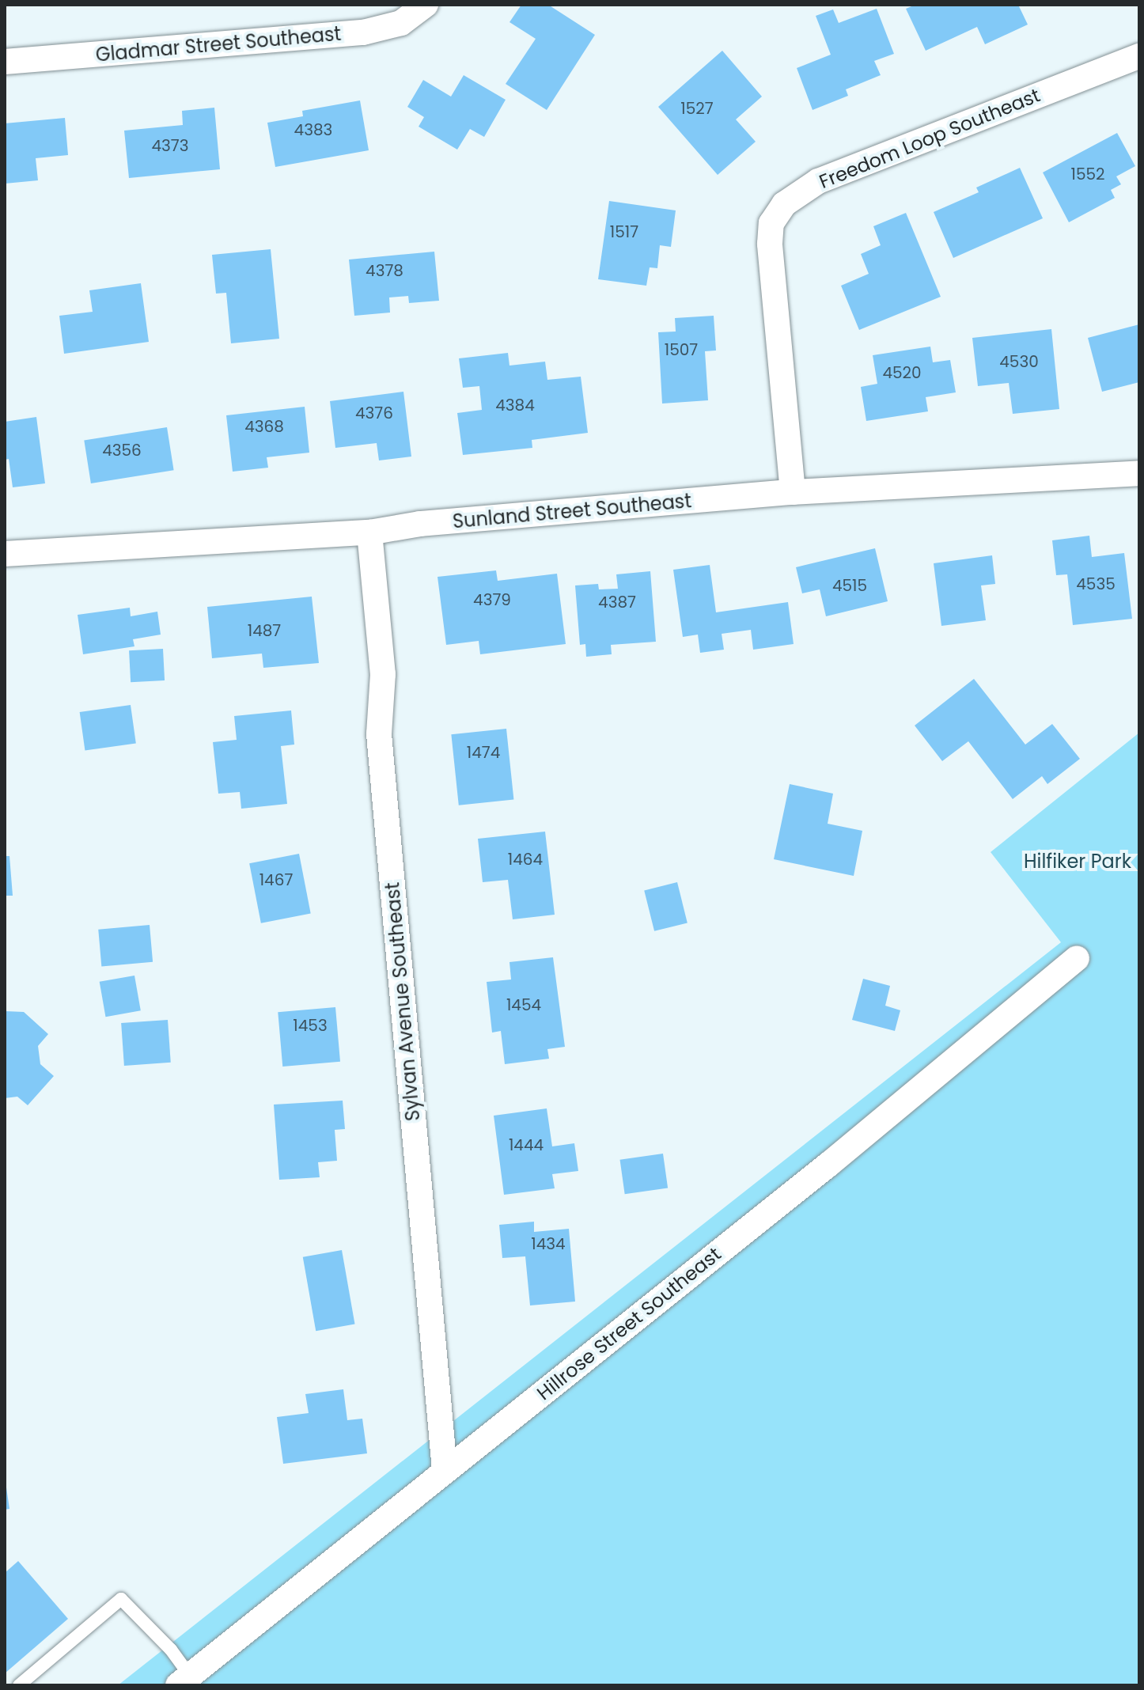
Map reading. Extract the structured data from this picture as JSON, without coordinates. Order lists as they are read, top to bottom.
{
  "streets": {
    "street": [
      "Gladmar Street Southeast",
      "Freedom Loop Southeast",
      "Sunland Street Southeast",
      "Sylvan Avenue Southeast",
      "Hillrose Street Southeast"
    ]
  },
  "crossings": [
    ["Freedom Loop Southeast", "Sunland Street Southeast"],
    ["Sunland Street Southeast", "Sylvan Avenue Southeast"],
    ["Sylvan Avenue Southeast", "Hillrose Street Southeast"]
  ],
  "parks": ["Hilfiker Park"],
  "house_numbers": [
    "1527",
    "4383",
    "4373",
    "1552",
    "1517",
    "4378",
    "1507",
    "4530",
    "4520",
    "4384",
    "4376",
    "4368",
    "4356",
    "4535",
    "4515",
    "4379",
    "4387",
    "1487",
    "1474",
    "1464",
    "1467",
    "1454",
    "1453",
    "1444",
    "1434"
  ]
}
